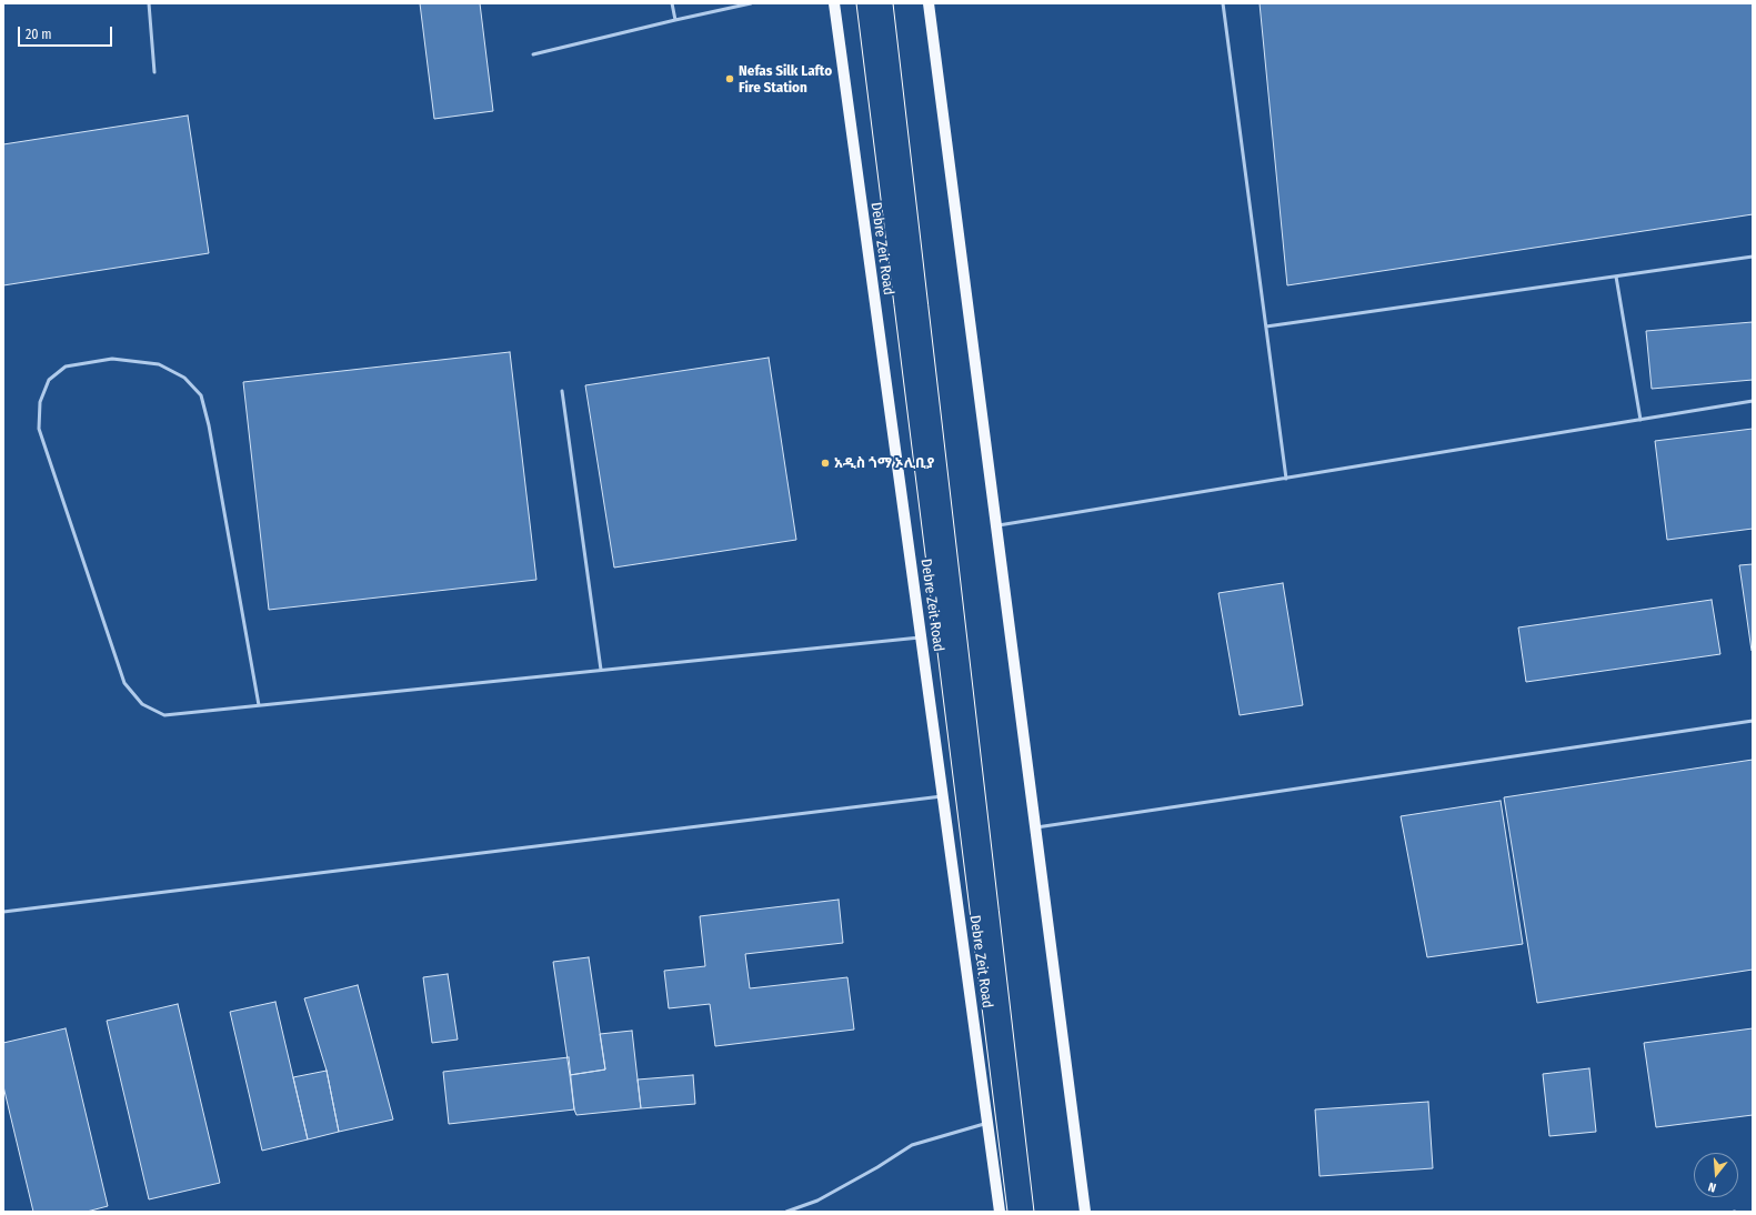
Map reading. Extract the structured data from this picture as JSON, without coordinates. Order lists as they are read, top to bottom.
{
  "streets": {
    "main road": ["Debre Zeit Road"]
  },
  "places": ["Nefas Silk Lafto Fire Station", "አዲስ ጎማ ኦሊቢያ"],
  "scale_bar": "20 m",
  "north": "bottom"
}
